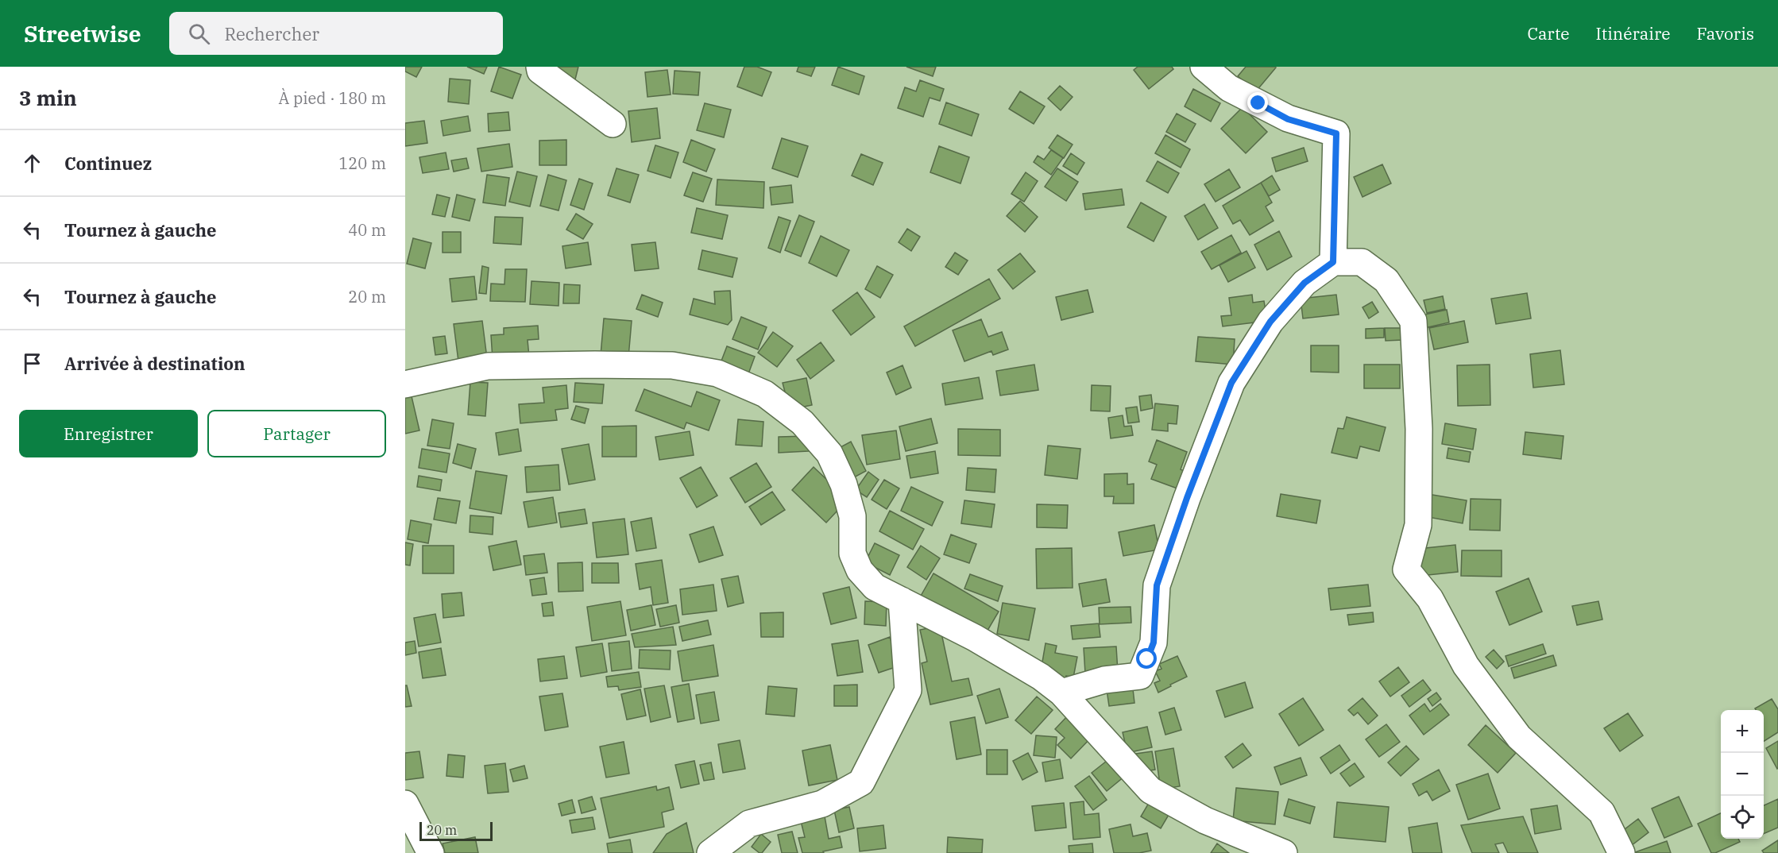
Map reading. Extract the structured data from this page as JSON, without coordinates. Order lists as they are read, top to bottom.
{
  "scale_bar": "20 m",
  "page": {
    "header": "Streetwise",
    "search": "Rechercher",
    "nav": ["Carte", "Itinéraire", "Favoris"],
    "heading": ["3 min", "À pied · 180 m"],
    "list": [
      ["Continuez", "120 m"],
      ["Tournez à gauche", "40 m"],
      ["Tournez à gauche", "20 m"],
      "Arrivée à destination"
    ],
    "buttons": ["Enregistrer", "Partager"],
    "map_buttons": ["+", "−"],
    "scale": "20 m"
  }
}
